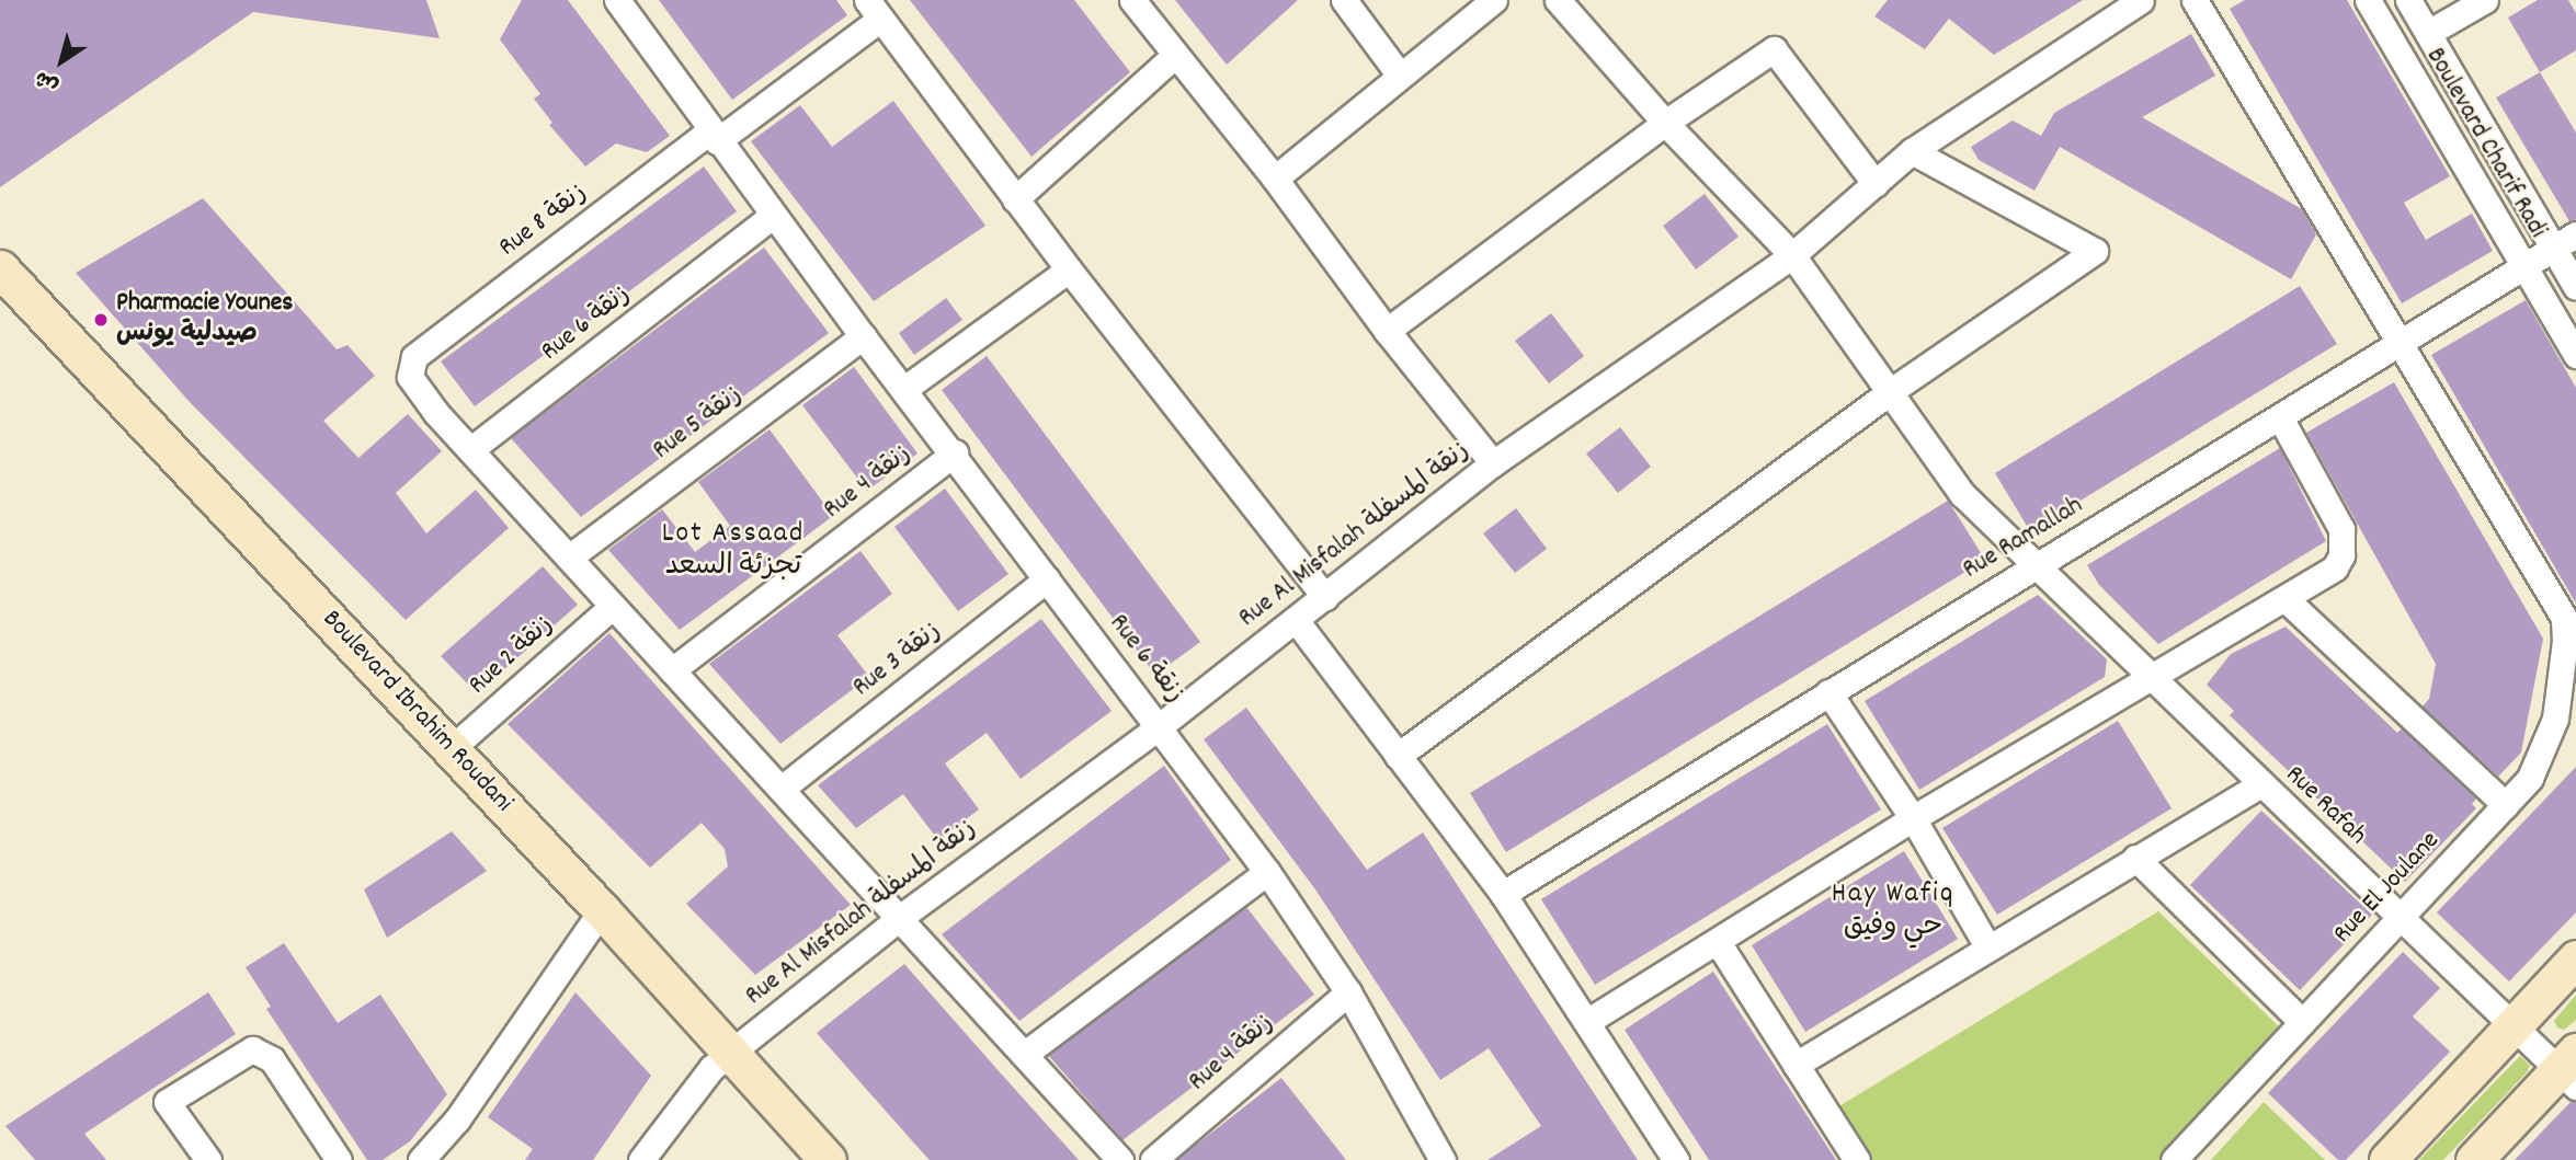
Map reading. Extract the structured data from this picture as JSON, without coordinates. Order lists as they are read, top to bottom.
{
  "streets": {
    "street": [
      "Boulevard Charif Radi",
      "Rue 8 زنقة",
      "Rue 6 زنقة",
      "Rue 5 زنقة",
      "Rue 4 زنقة",
      "Rue Al Misfalah زنقة المسفلة",
      "Rue Ramallah",
      "Rue 2 زنقة",
      "Rue 3 زنقة",
      "Boulevard Ibrahim Roudani",
      "Rue Rafah",
      "Rue El Joulane"
    ]
  },
  "crossings": [
    ["Boulevard Charif Radi", "Rue Ramallah"],
    ["Rue 8 زنقة", "Rue 6 زنقة"],
    ["Rue 6 زنقة", "Rue 5 زنقة"],
    ["Rue 6 زنقة", "Rue 4 زنقة"],
    ["Rue 6 زنقة", "Rue Al Misfalah زنقة المسفلة"],
    ["Rue 6 زنقة", "Rue 3 زنقة"],
    ["Rue Al Misfalah زنقة المسفلة", "Boulevard Ibrahim Roudani"],
    ["Rue Al Misfalah زنقة المسفلة", "Rue Rafah"],
    ["Rue Ramallah", "Rue Rafah"],
    ["Rue Ramallah", "Rue El Joulane"],
    ["Rue 2 زنقة", "Boulevard Ibrahim Roudani"],
    ["Rue Rafah", "Rue El Joulane"]
  ],
  "districts": ["Lot Assaad تجزئة السعد", "Hay Wafiq حي وفيق"],
  "places": ["Pharmacie Younes صيدلية يونس"],
  "north": "bottom left"
}
